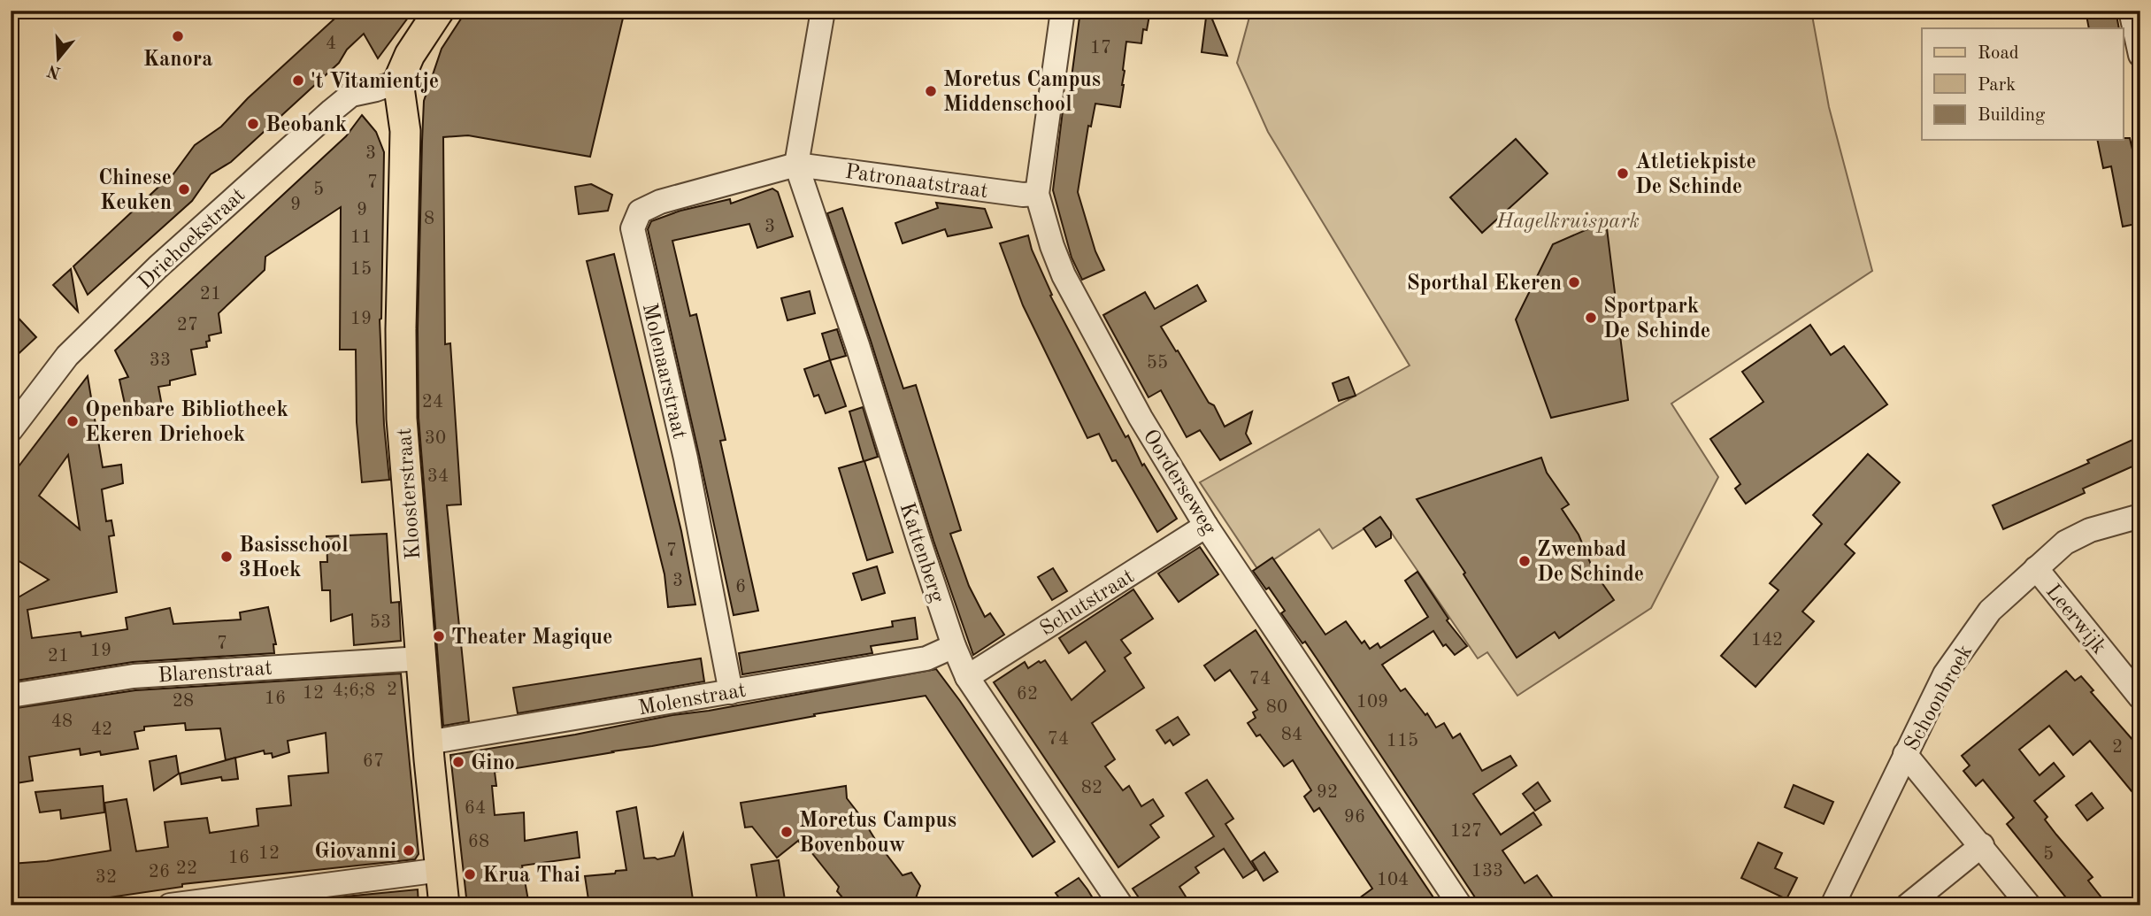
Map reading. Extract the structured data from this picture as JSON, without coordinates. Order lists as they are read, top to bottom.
{
  "streets": {
    "main road": ["Kloosterstraat"],
    "street": [
      "Patronaatstraat",
      "Driehoekstraat",
      "Molenaarstraat",
      "Oorderseweg",
      "Kattenberg",
      "Schutstraat",
      "Leerwijk",
      "Blarenstraat",
      "Schoonbroek",
      "Molenstraat"
    ]
  },
  "crossings": [
    ["Patronaatstraat", "Molenaarstraat"],
    ["Patronaatstraat", "Oorderseweg"],
    ["Patronaatstraat", "Kattenberg"],
    ["Driehoekstraat", "Kloosterstraat"],
    ["Molenaarstraat", "Kattenberg"],
    ["Molenaarstraat", "Molenstraat"],
    ["Oorderseweg", "Schutstraat"],
    ["Kloosterstraat", "Blarenstraat"],
    ["Kloosterstraat", "Molenstraat"],
    ["Kattenberg", "Schutstraat"],
    ["Kattenberg", "Molenstraat"],
    ["Leerwijk", "Schoonbroek"]
  ],
  "parks": ["Hagelkruispark"],
  "places": [
    "Kanora",
    "'t Vitamientje",
    "Moretus Campus Middenschool",
    "Beobank",
    "Atletiekpiste De Schinde",
    "Chinese Keuken",
    "Sporthal Ekeren",
    "Sportpark De Schinde",
    "Openbare Bibliotheek Ekeren Driehoek",
    "Basisschool 3Hoek",
    "Zwembad De Schinde",
    "Theater Magique",
    "Gino",
    "Moretus Campus Bovenbouw",
    "Giovanni",
    "Krua Thai"
  ],
  "house_numbers": [
    "4",
    "17",
    "3",
    "7",
    "5",
    "9",
    "9",
    "8",
    "3",
    "11",
    "15",
    "21",
    "19",
    "27",
    "33",
    "55",
    "24",
    "30",
    "34",
    "7",
    "3",
    "6",
    "53",
    "142",
    "7",
    "19",
    "21",
    "74",
    "2",
    "4;6;8",
    "12",
    "62",
    "16",
    "28",
    "109",
    "80",
    "48",
    "42",
    "84",
    "74",
    "115",
    "2",
    "67",
    "82",
    "92",
    "64",
    "96",
    "127",
    "68",
    "12",
    "5",
    "16",
    "22",
    "133",
    "26",
    "32",
    "104"
  ],
  "legend": ["Road", "Park", "Building"],
  "north": "bottom"
}
